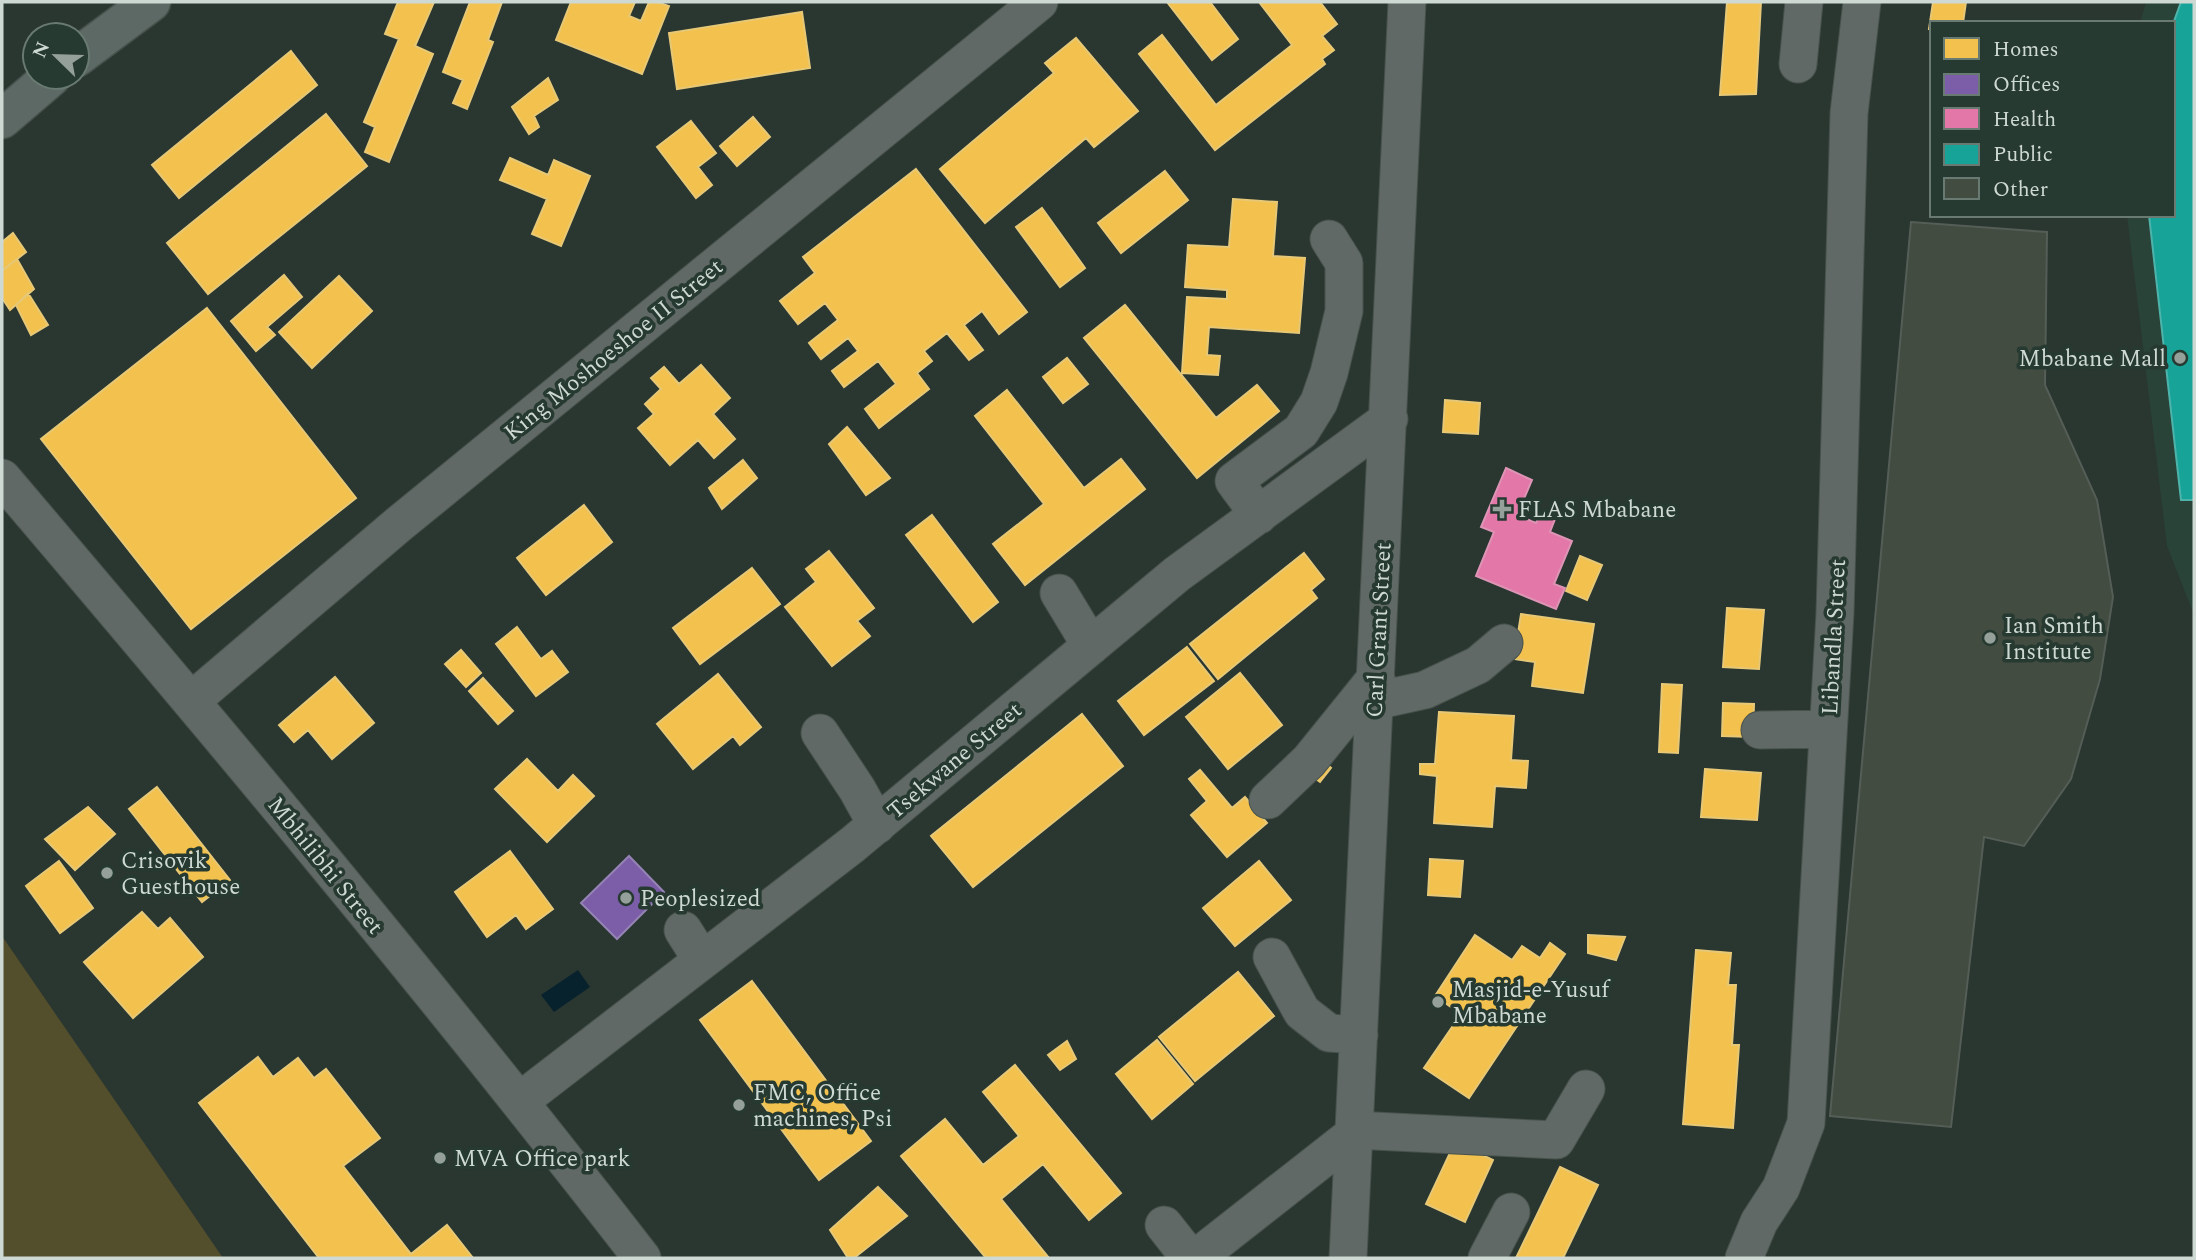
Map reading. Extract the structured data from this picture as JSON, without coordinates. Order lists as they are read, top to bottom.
{
  "streets": {
    "street": [
      "King Moshoeshoe II Street",
      "Carl Grant Street",
      "Libandla Street",
      "Tsekwane Street",
      "Mbhilibhi Street"
    ]
  },
  "crossings": [
    ["King Moshoeshoe II Street", "Mbhilibhi Street"],
    ["Carl Grant Street", "Tsekwane Street"],
    ["Tsekwane Street", "Mbhilibhi Street"]
  ],
  "places": {
    "other": [
      "Mbabane Mall",
      "Ian Smith Institute",
      "Crisovik Guesthouse",
      "Peoplesized",
      "Masjid-e-Yusuf Mbabane",
      "FMC, Office machines, Psi",
      "MVA Office park"
    ],
    "health": ["FLAS Mbabane"]
  },
  "legend": [
    "Homes",
    "Offices",
    "Health",
    "Public",
    "Other"
  ],
  "north": "top left"
}
